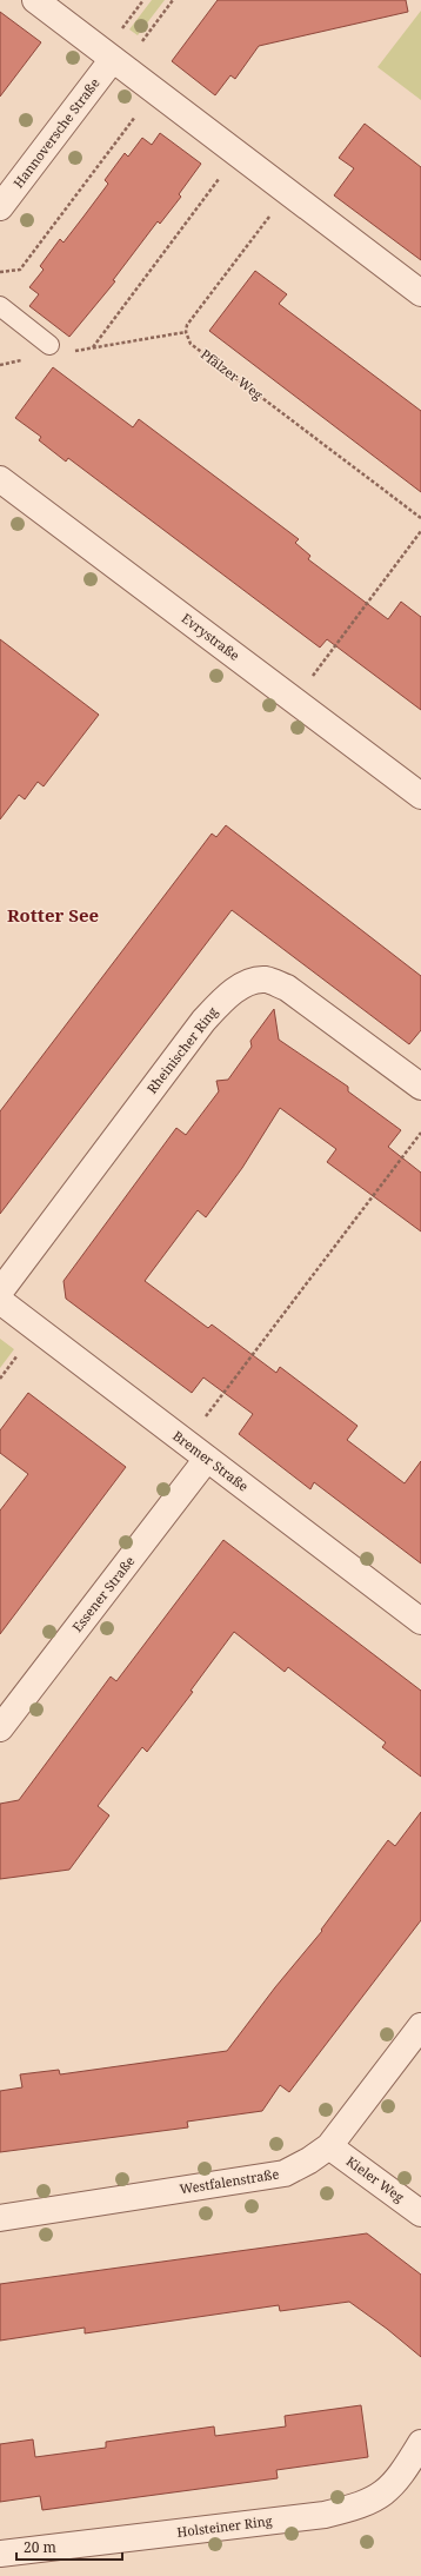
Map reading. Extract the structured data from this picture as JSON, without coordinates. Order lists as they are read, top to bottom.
{
  "streets": {
    "street": [
      "Hannoversche Straße",
      "Evrystraße",
      "Rheinischer Ring",
      "Bremer Straße",
      "Essener Straße",
      "Kieler Weg",
      "Westfalenstraße",
      "Holsteiner Ring"
    ],
    "path": ["Pfälzer Weg"]
  },
  "crossings": [
    ["Bremer Straße", "Essener Straße"],
    ["Kieler Weg", "Westfalenstraße"]
  ],
  "districts": ["Rotter See"],
  "scale_bar": "20 m"
}
